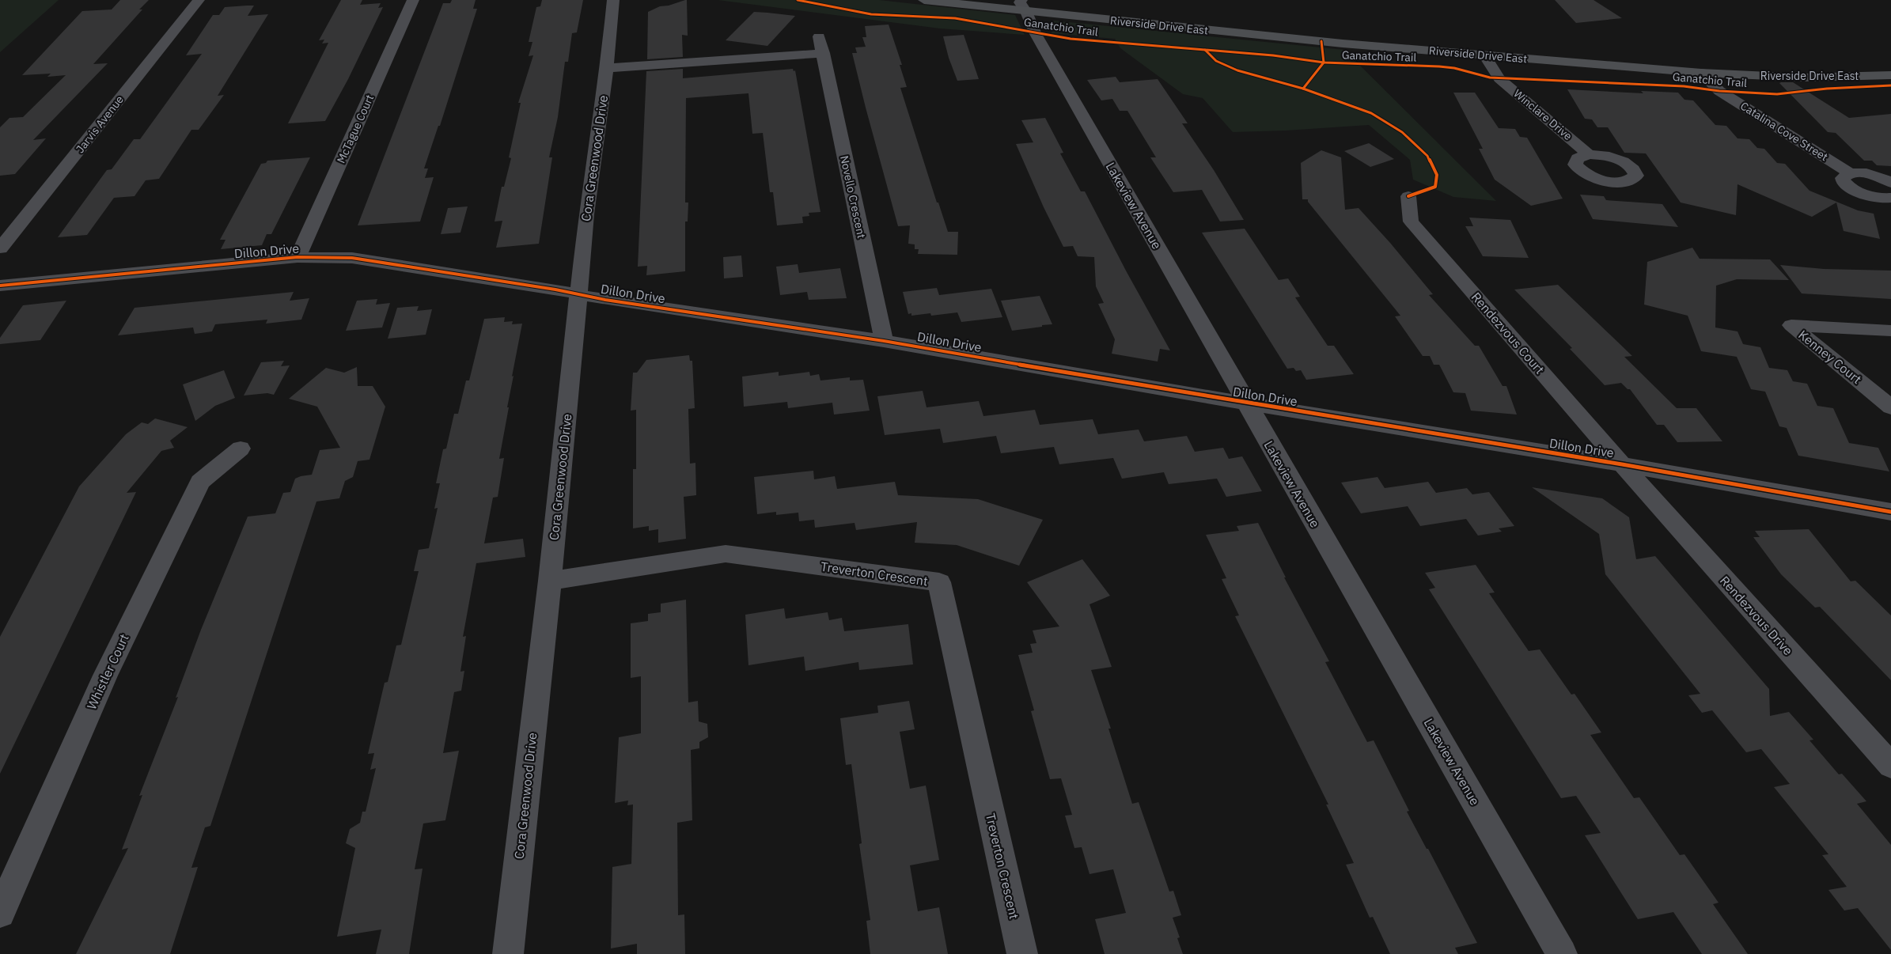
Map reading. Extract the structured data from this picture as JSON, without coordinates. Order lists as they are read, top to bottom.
{
  "streets": {
    "main road": ["Riverside Drive East"],
    "street": [
      "Winclare Drive",
      "Jarvis Avenue",
      "McTague Court",
      "Catalina Cove Street",
      "Cora Greenwood Drive",
      "Novello Crescent",
      "Lakeview Avenue",
      "Dillon Drive",
      "Rendezvous Court",
      "Kenney Court",
      "Treverton Crescent",
      "Rendezvous Drive",
      "Whistler Court"
    ],
    "cycle path": ["Ganatchio Trail"]
  },
  "crossings": [
    ["Riverside Drive East", "Winclare Drive"],
    ["Riverside Drive East", "Catalina Cove Street"],
    ["Riverside Drive East", "Lakeview Avenue"],
    ["McTague Court", "Dillon Drive"],
    ["Cora Greenwood Drive", "Dillon Drive"],
    ["Cora Greenwood Drive", "Treverton Crescent"],
    ["Novello Crescent", "Dillon Drive"],
    ["Lakeview Avenue", "Dillon Drive"],
    ["Dillon Drive", "Rendezvous Court"],
    ["Dillon Drive", "Rendezvous Drive"],
    ["Rendezvous Court", "Rendezvous Drive"]
  ]
}
